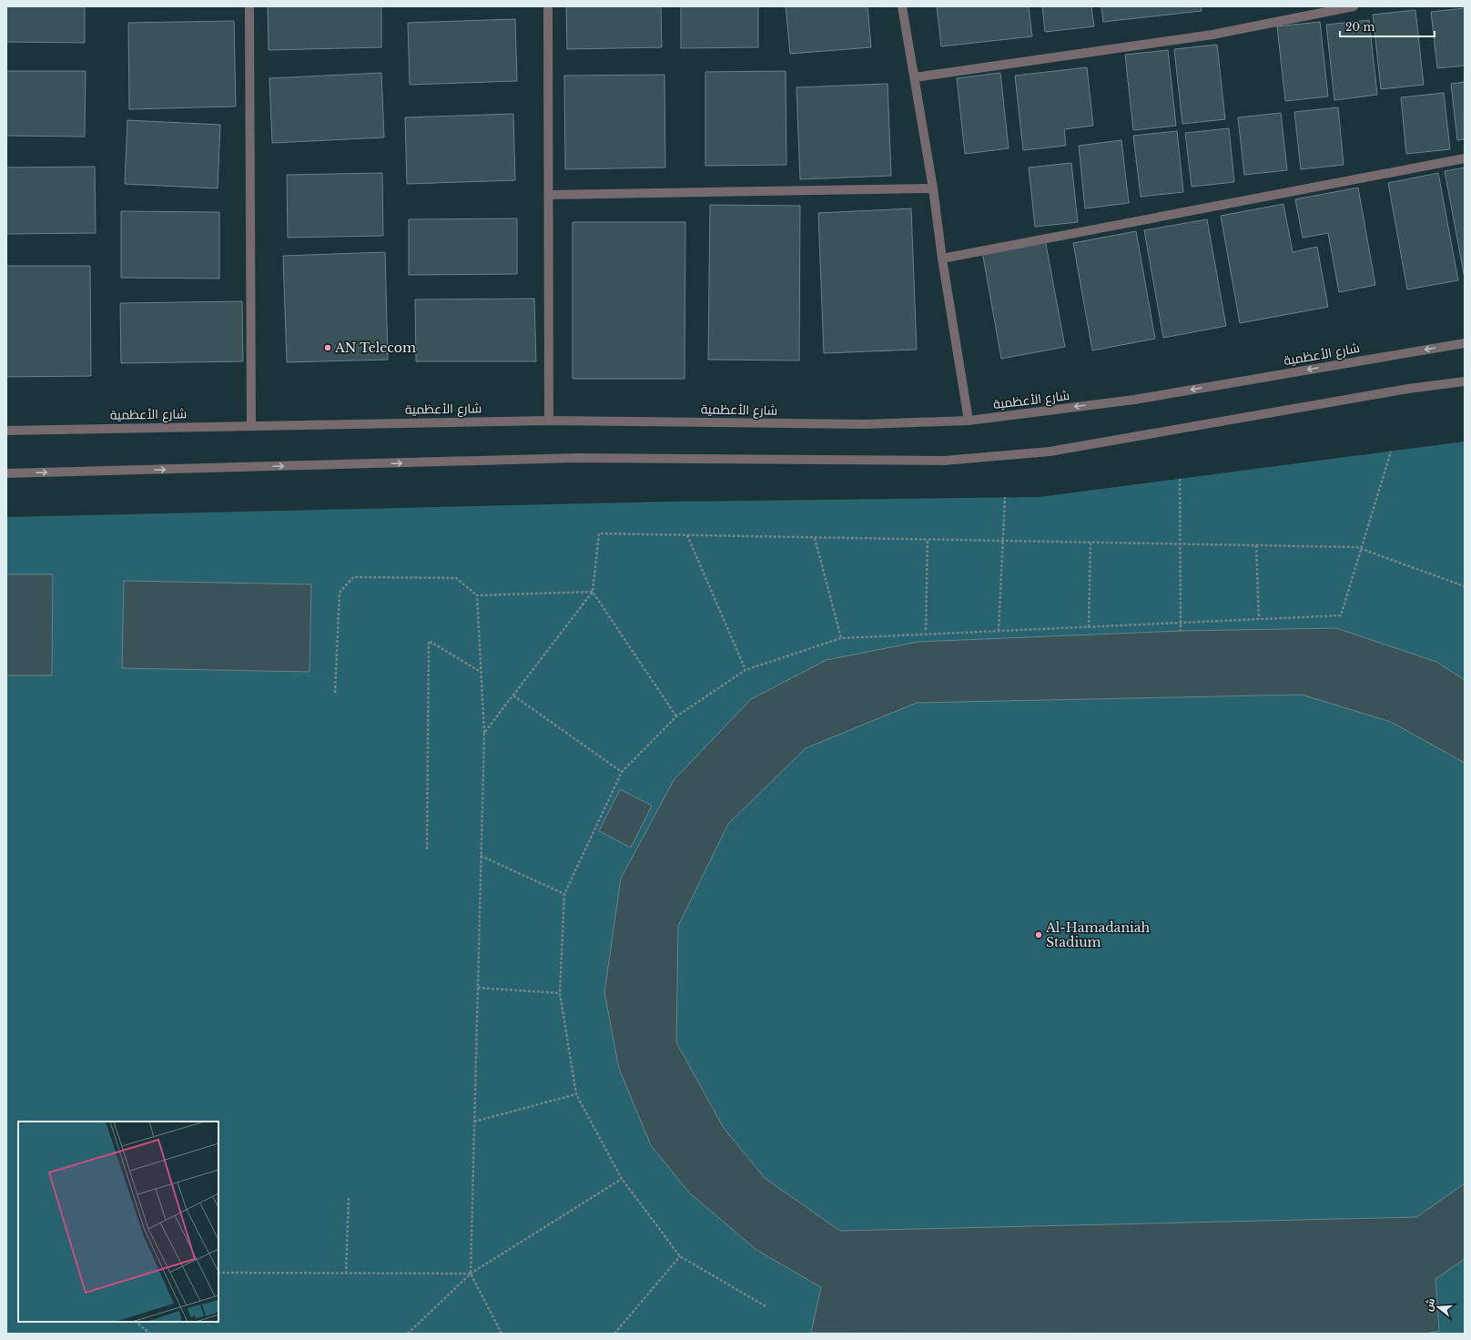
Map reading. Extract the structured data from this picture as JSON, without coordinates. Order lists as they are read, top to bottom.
{
  "streets": {
    "street": ["شارع الأعظمية"]
  },
  "places": ["AN Telecom", "Al-Hamadaniah Stadium"],
  "scale_bar": "20 m",
  "north": "left"
}
